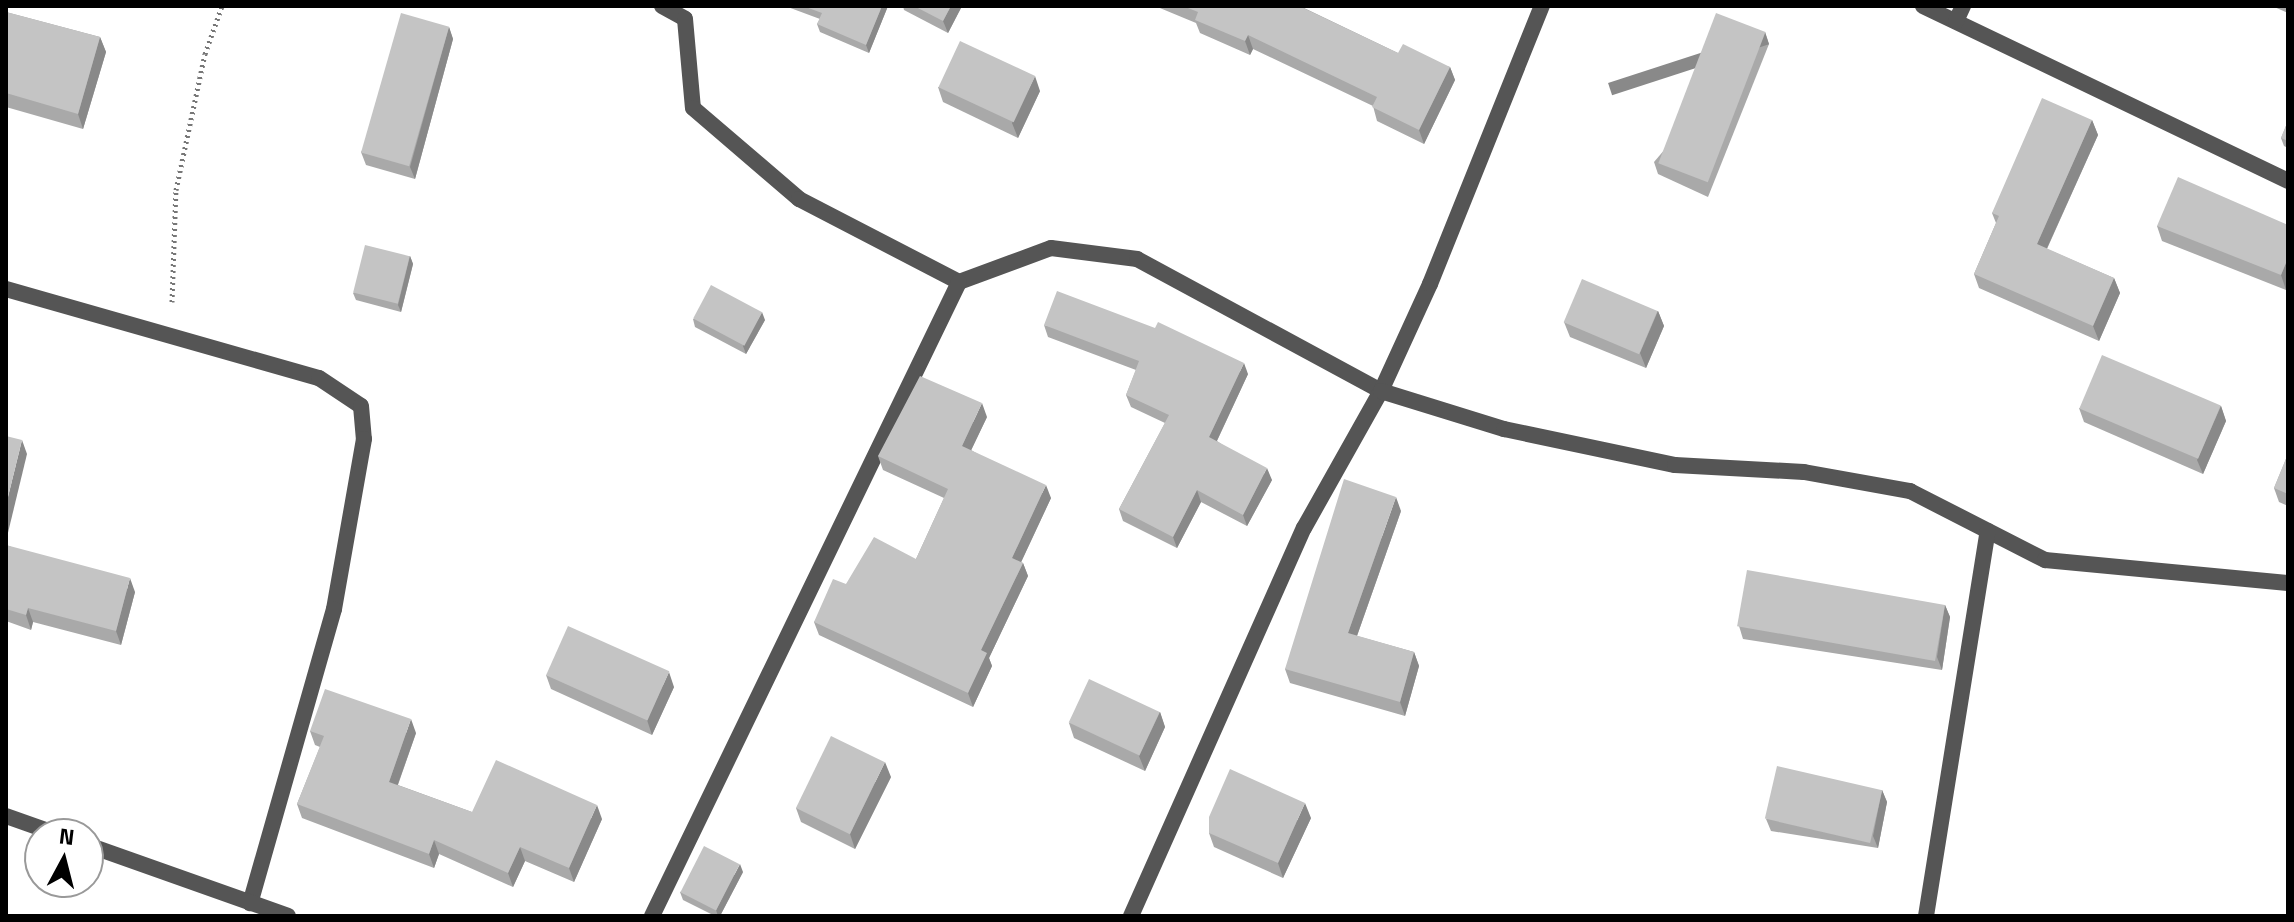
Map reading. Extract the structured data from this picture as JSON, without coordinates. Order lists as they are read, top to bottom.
{
  "north": "top"
}
